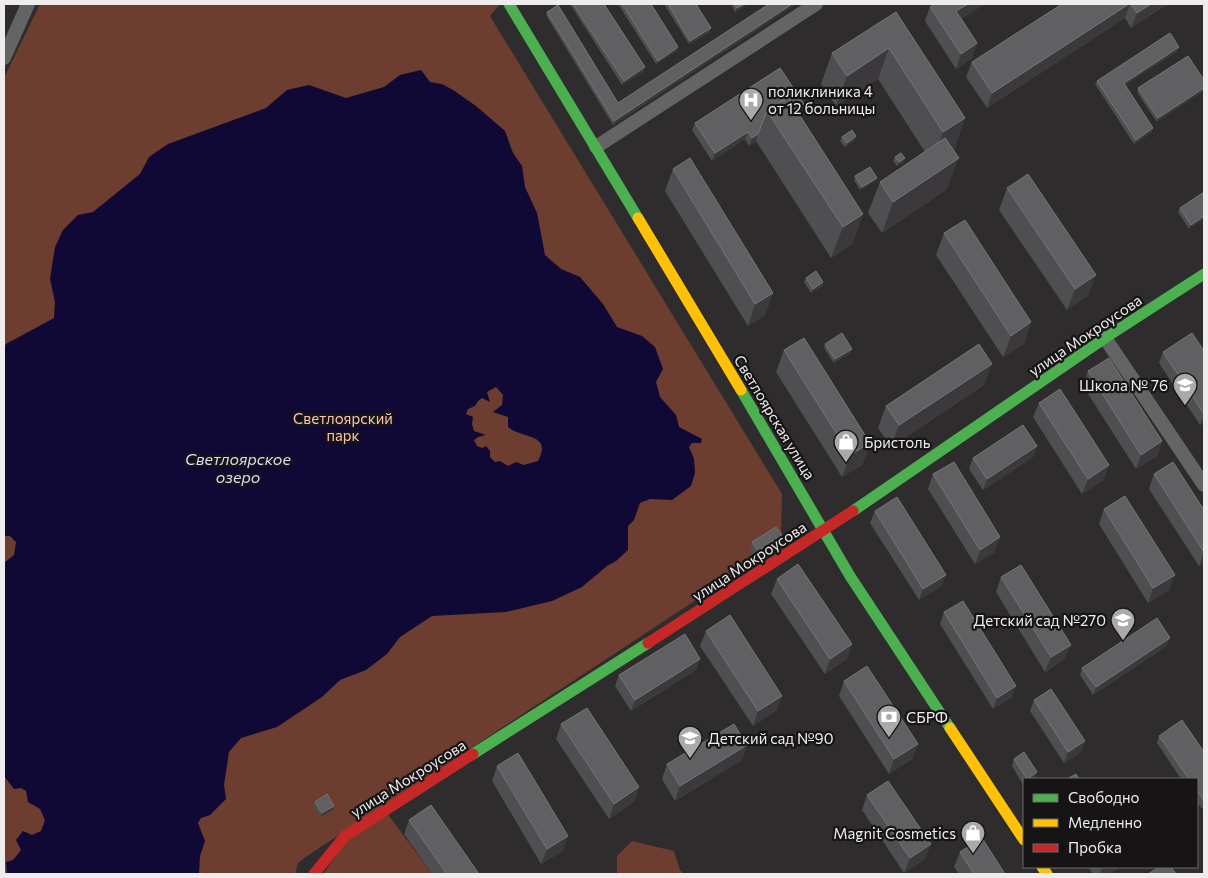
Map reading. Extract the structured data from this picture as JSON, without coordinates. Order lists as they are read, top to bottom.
{
  "streets": {
    "street": ["улица Мокроусова", "Светлоярская улица"]
  },
  "crossings": [
    ["улица Мокроусова", "Светлоярская улица"]
  ],
  "water": ["Светлоярское озеро"],
  "parks": ["Светлоярский парк"],
  "places": {
    "hospital": ["поликлиника 4 от 12 больницы"],
    "school or university": ["Школа № 76", "Детский сад №270", "Детский сад №90"],
    "shop": ["Бристоль", "Magnit Cosmetics"],
    "bank": ["СБРФ"]
  },
  "legend": ["Свободно", "Медленно", "Пробка"]
}
